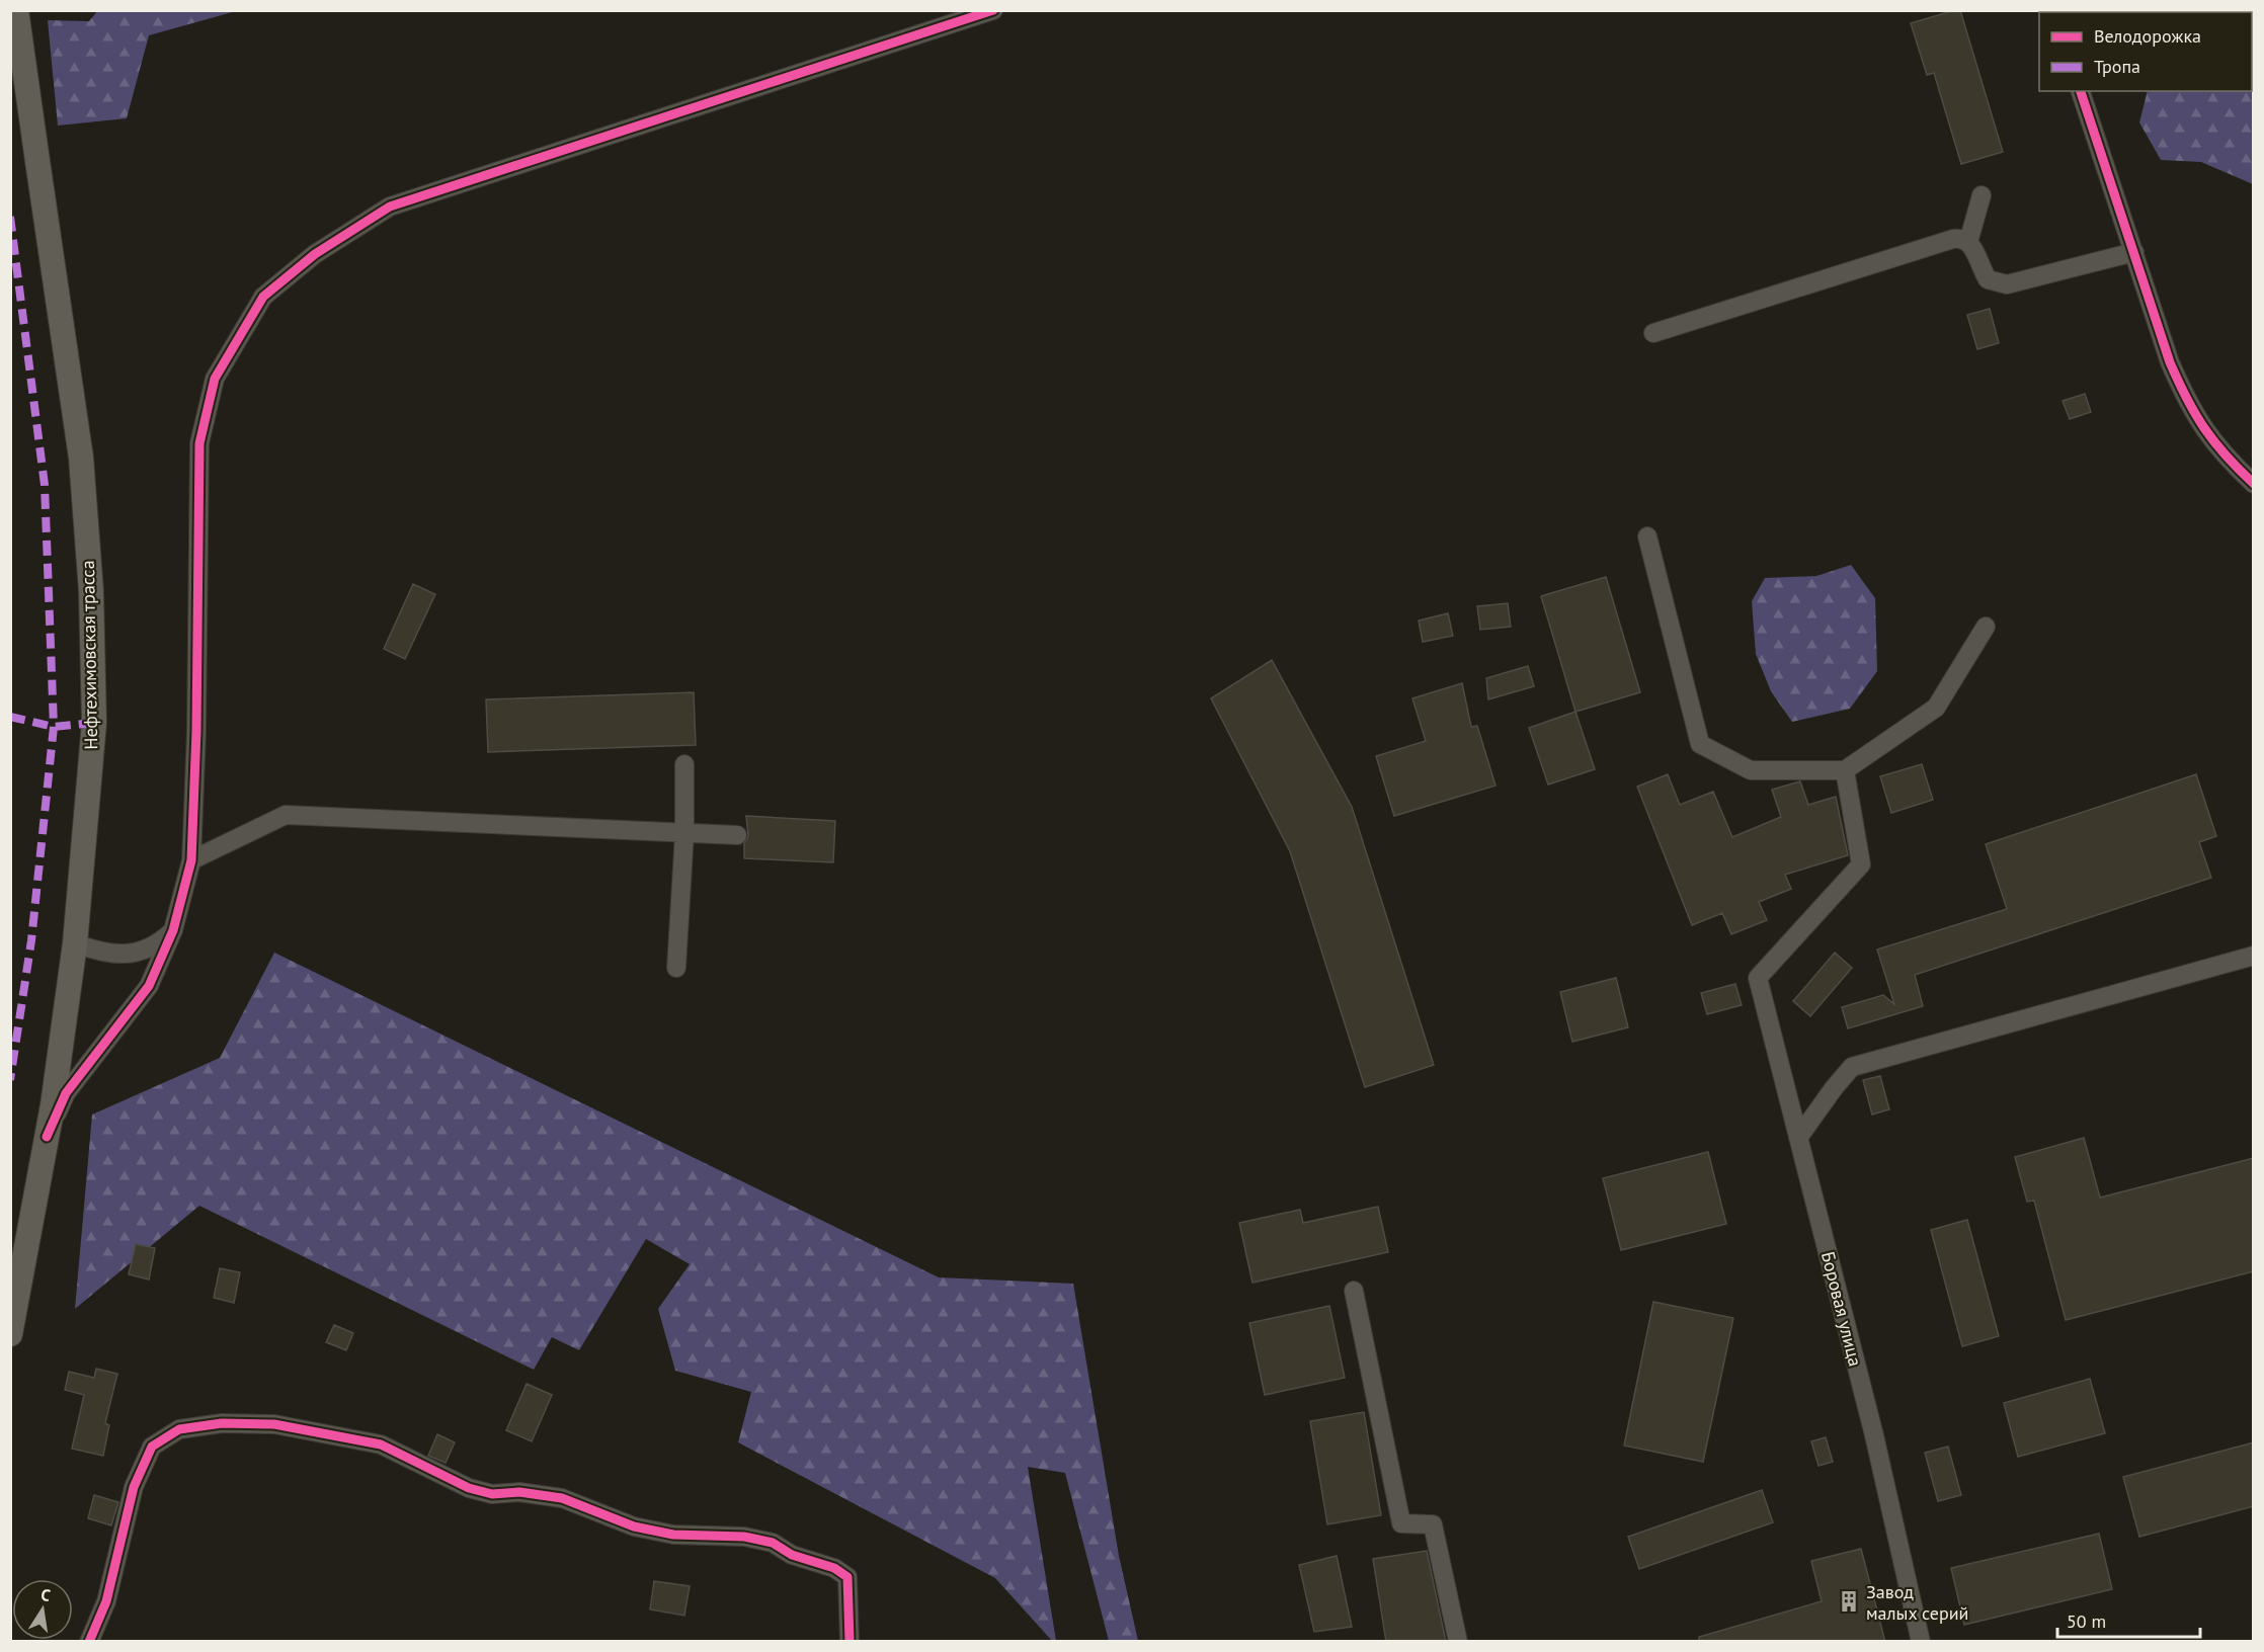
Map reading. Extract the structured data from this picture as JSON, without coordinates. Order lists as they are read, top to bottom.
{
  "streets": {
    "main road": ["Нефтехимовская трасса"],
    "street": ["Боровая улица"]
  },
  "places": {
    "building": ["Завод малых серий"]
  },
  "legend": ["Велодорожка", "Тропа"],
  "scale_bar": "50 m",
  "north": "top"
}
